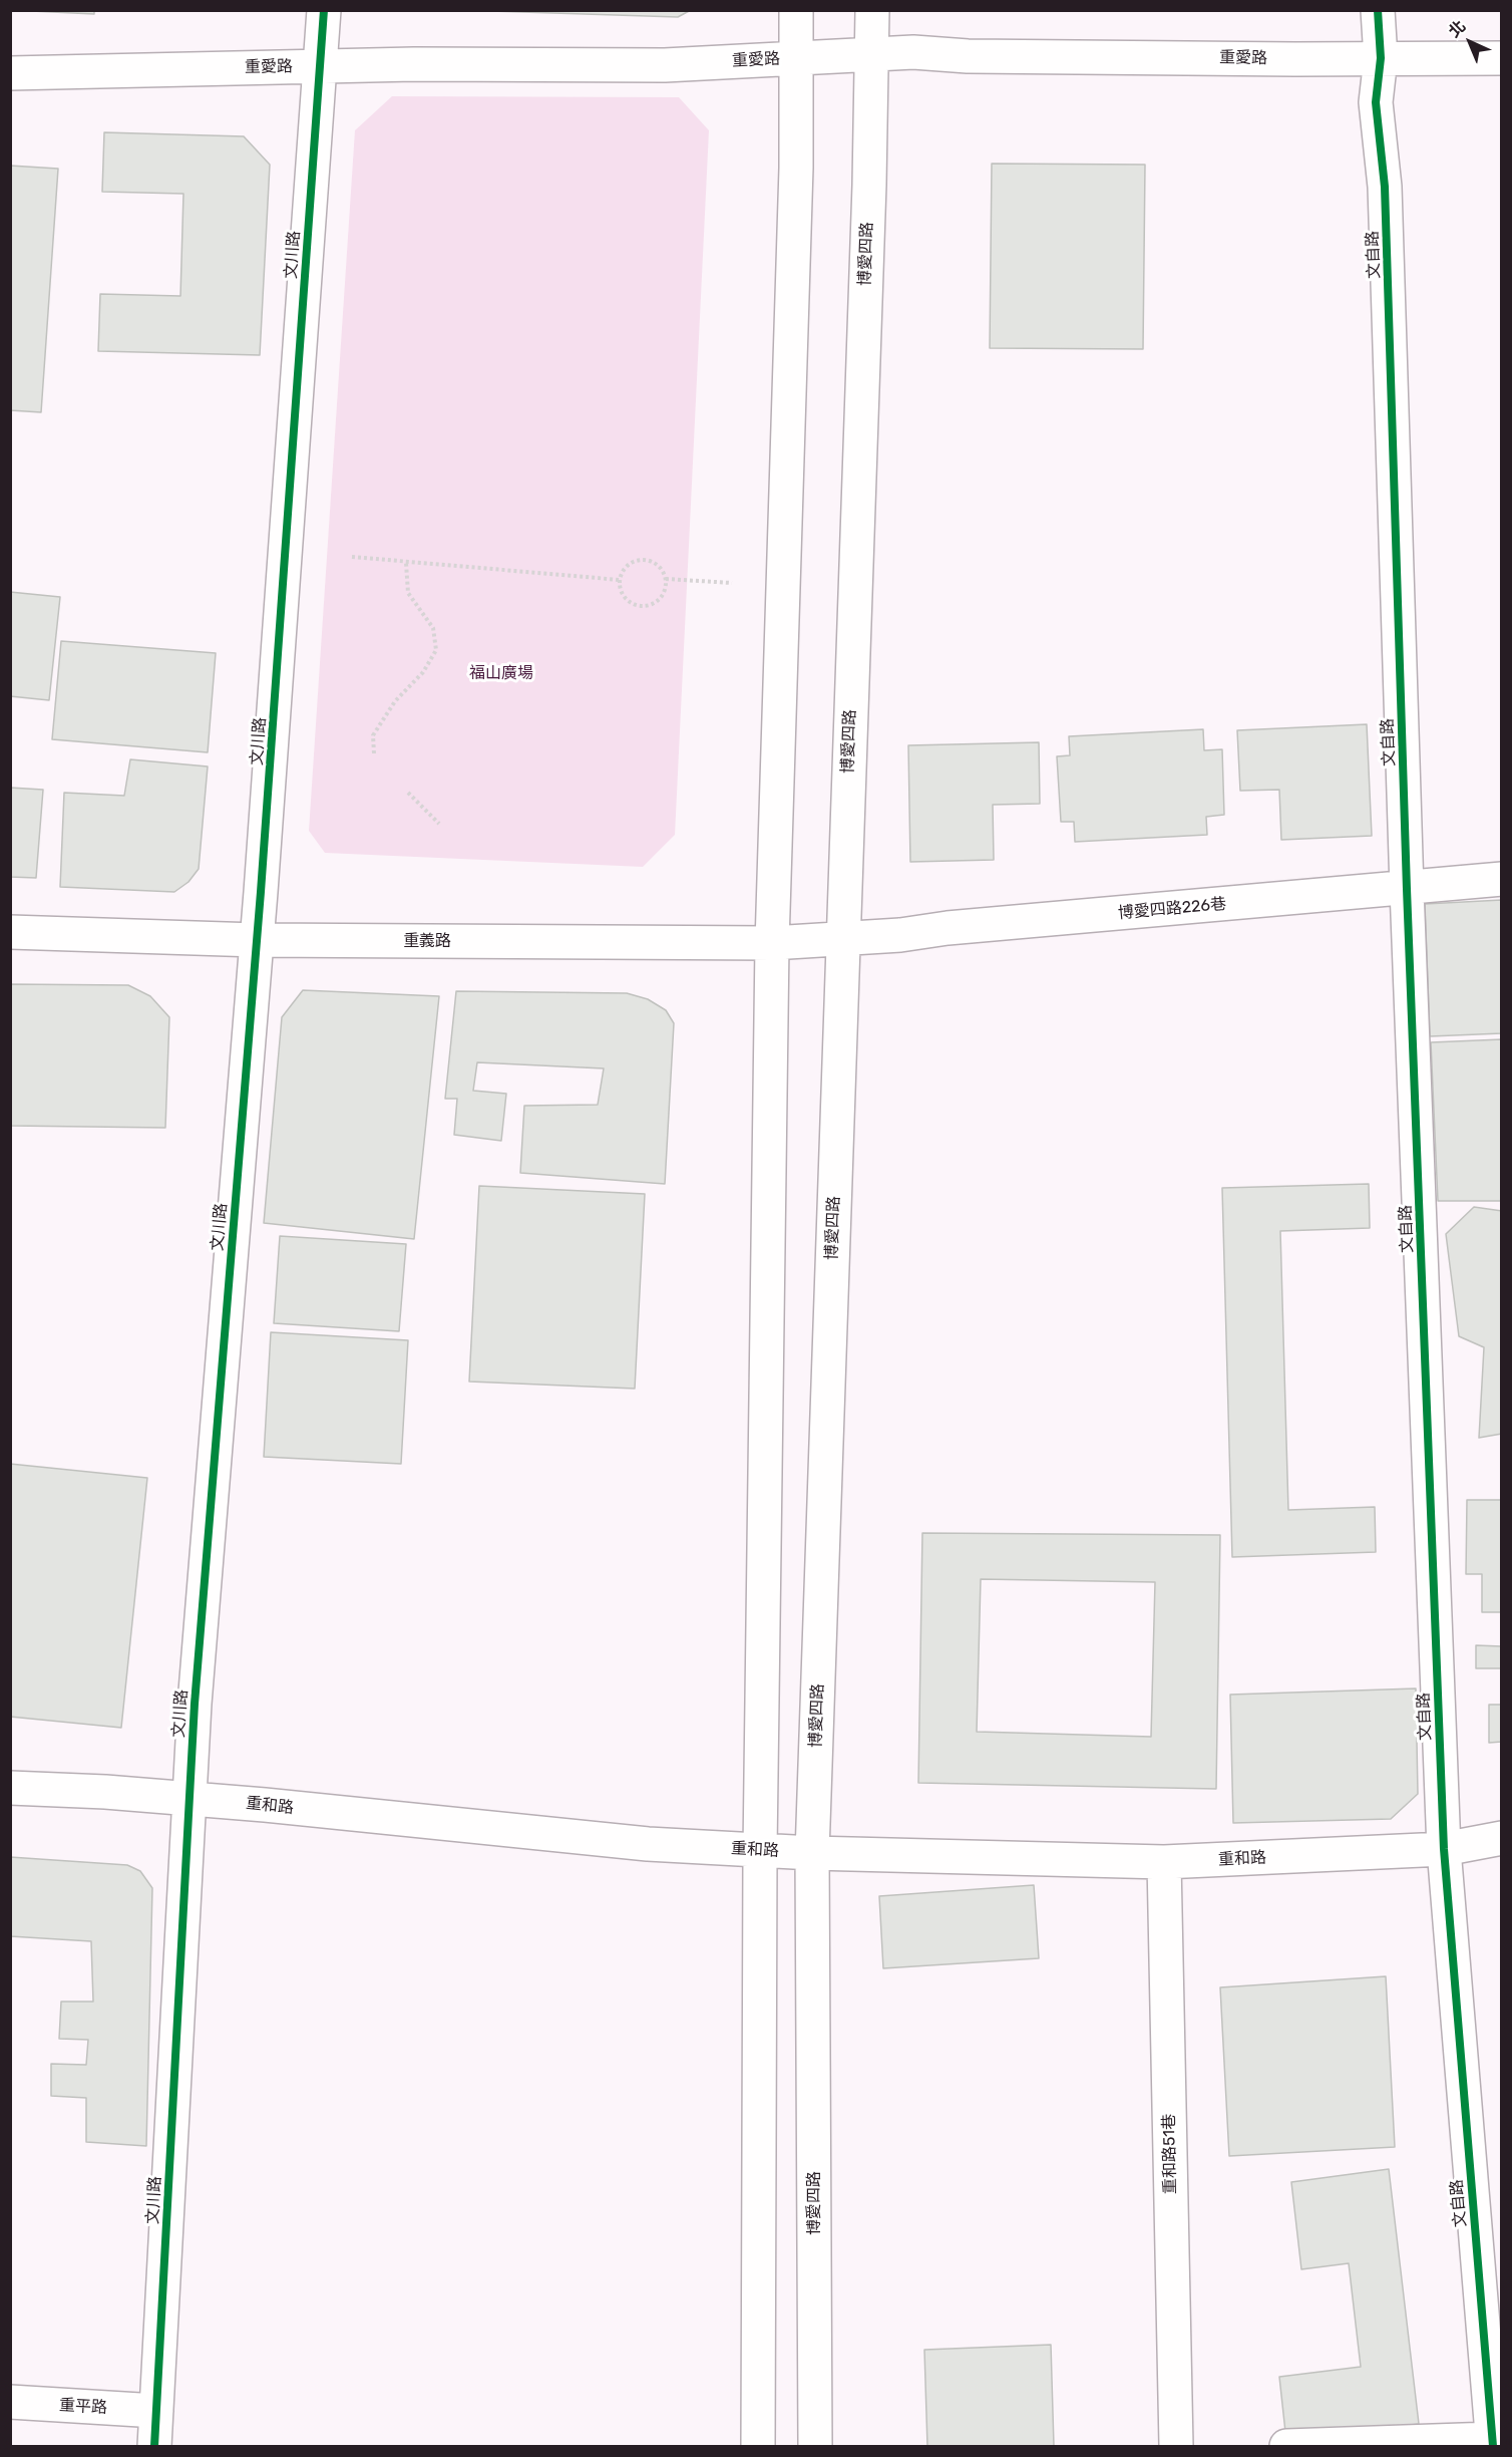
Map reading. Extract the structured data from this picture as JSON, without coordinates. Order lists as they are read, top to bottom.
{
  "streets": {
    "street": [
      "重愛路",
      "博愛四路",
      "文川路",
      "文自路",
      "博愛四路226巷",
      "重義路",
      "重和路",
      "重和路51巷",
      "重平路"
    ]
  },
  "crossings": [
    ["重愛路", "博愛四路"],
    ["重愛路", "文川路"],
    ["重愛路", "文自路"],
    ["博愛四路", "博愛四路226巷"],
    ["博愛四路", "重義路"],
    ["博愛四路", "重和路"],
    ["文川路", "重義路"],
    ["文川路", "重和路"],
    ["文川路", "重平路"],
    ["文自路", "博愛四路226巷"],
    ["文自路", "重和路"],
    ["博愛四路226巷", "重義路"],
    ["重和路", "重和路51巷"]
  ],
  "parks": ["福山廣場"],
  "north": "top left"
}
